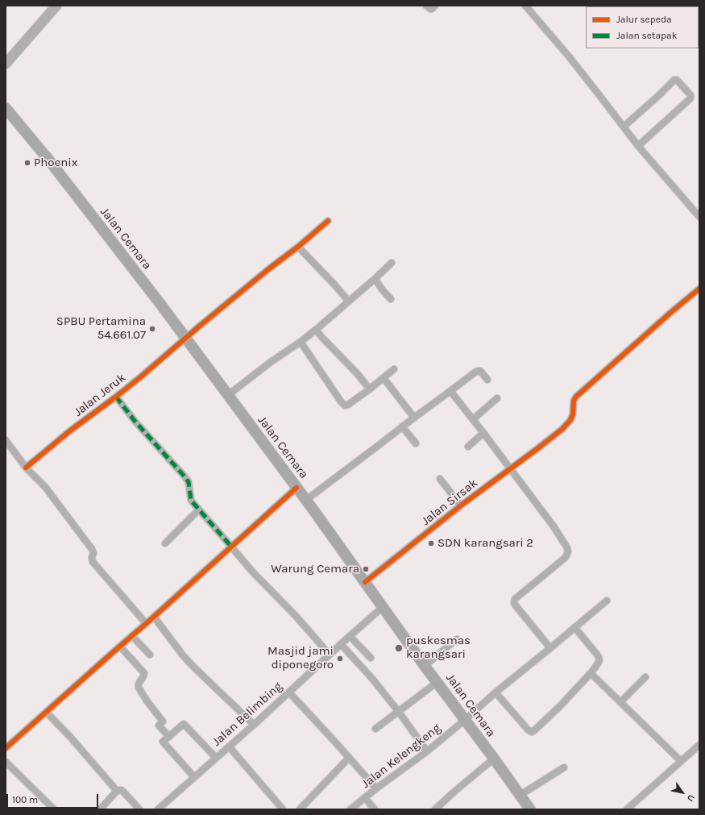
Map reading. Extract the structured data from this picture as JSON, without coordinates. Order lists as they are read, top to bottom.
{
  "streets": {
    "main road": ["Jalan Cemara"],
    "street": [
      "Jalan Jeruk",
      "Jalan Sirsak",
      "Jalan Belimbing",
      "Jalan Kelengkeng"
    ]
  },
  "crossings": [
    ["Jalan Cemara", "Jalan Jeruk"],
    ["Jalan Cemara", "Jalan Sirsak"],
    ["Jalan Cemara", "Jalan Belimbing"],
    ["Jalan Cemara", "Jalan Kelengkeng"]
  ],
  "places": [
    "Phoenix",
    "SPBU Pertamina 54.661.07",
    "SDN karangsari 2",
    "Warung Cemara",
    "puskesmas karangsari",
    "Masjid jami diponegoro"
  ],
  "legend": ["Jalur sepeda", "Jalan setapak"],
  "scale_bar": "100 m",
  "north": "bottom right"
}
